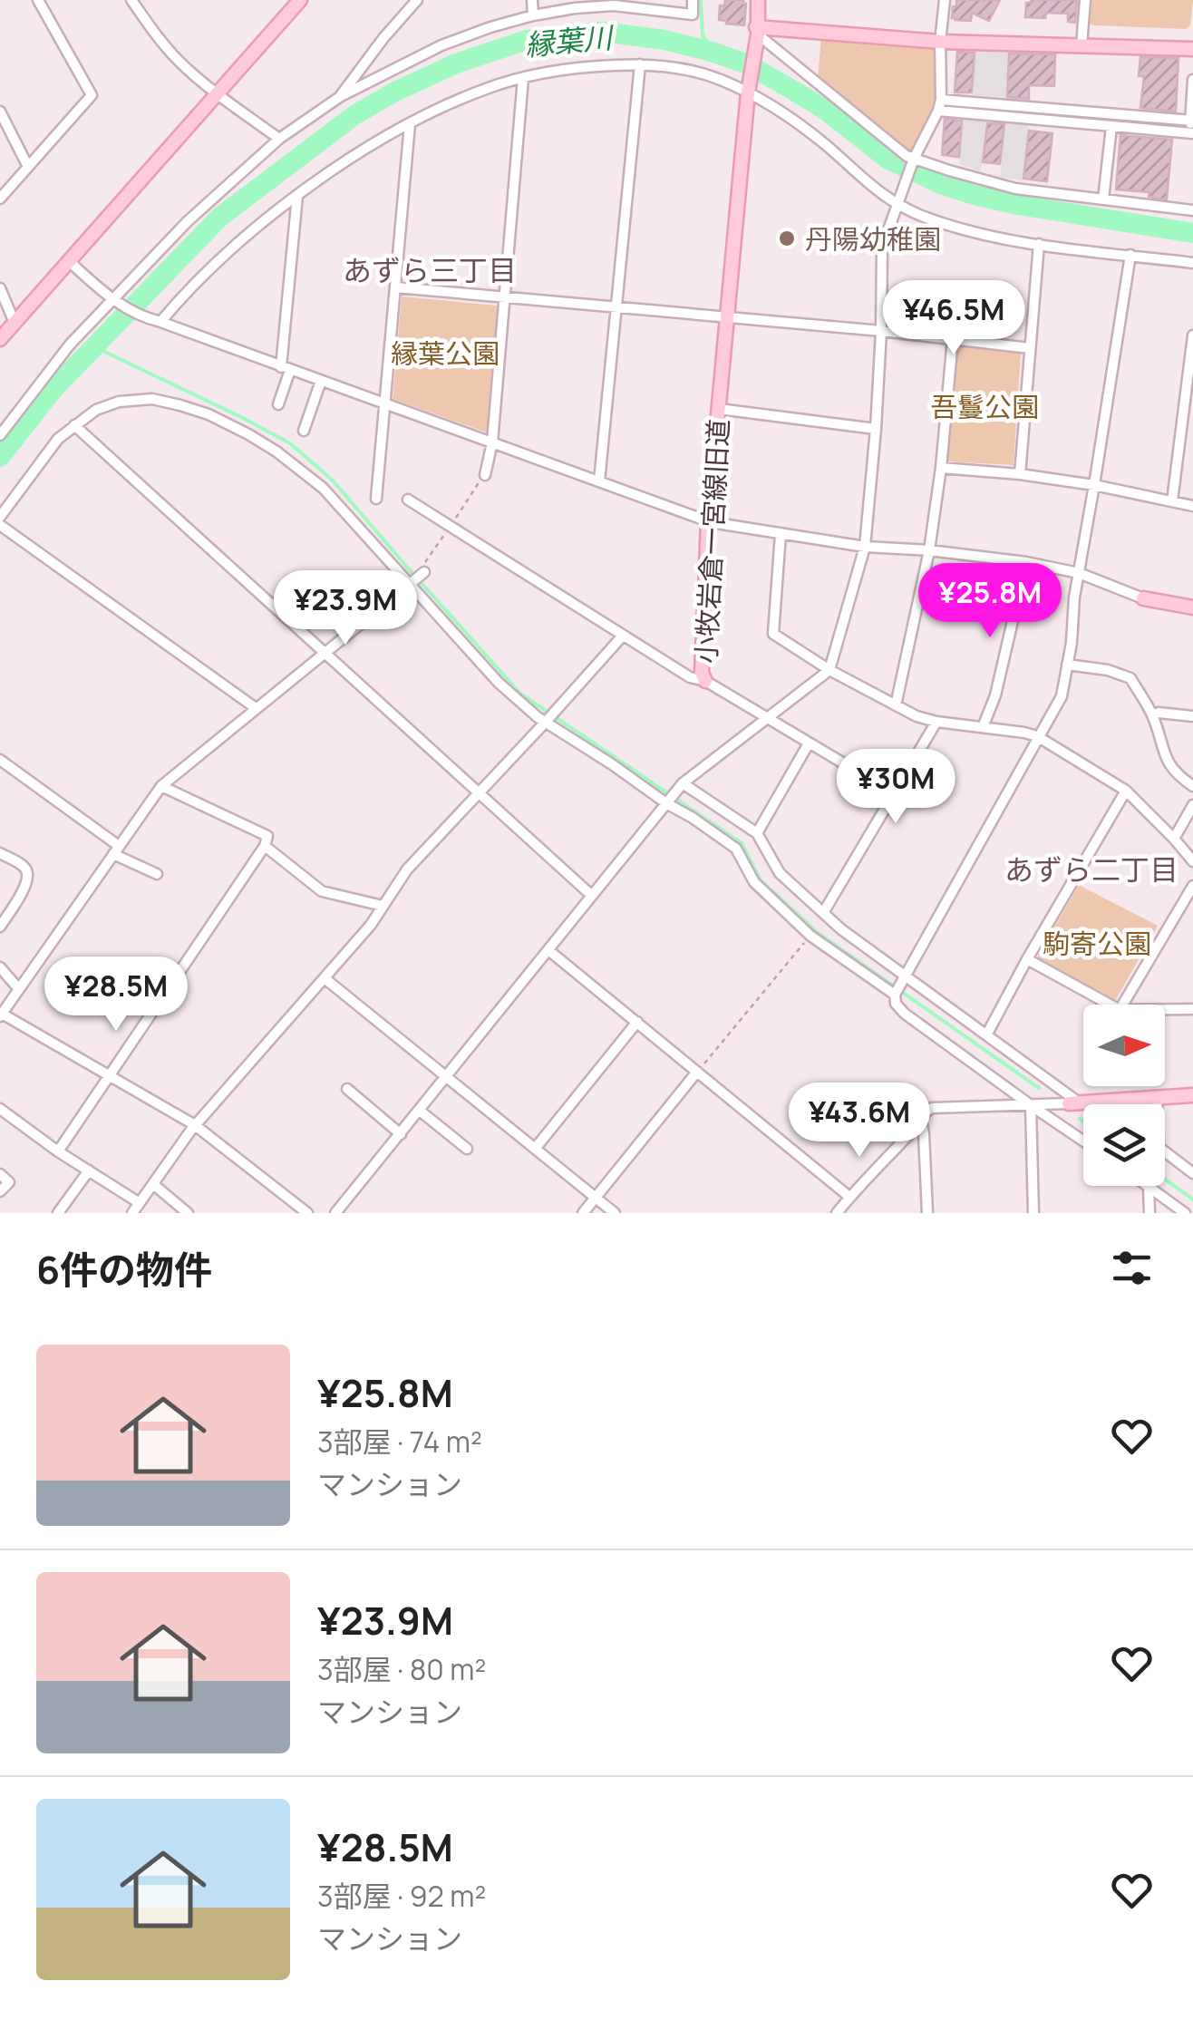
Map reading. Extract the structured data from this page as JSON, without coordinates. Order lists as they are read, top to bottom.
{
  "streets": {
    "street": ["小牧岩倉一宮線旧道"]
  },
  "districts": ["あずら三丁目", "あずら二丁目"],
  "water": ["縁葉川"],
  "parks": ["縁葉公園", "吾鬘公園", "駒寄公園"],
  "places": ["丹陽幼稚園"],
  "north": "right",
  "page": {
    "price": [
      "¥46.5M",
      "¥25.8M",
      "¥23.9M",
      "¥30M",
      "¥28.5M",
      "¥43.6M"
    ],
    "heading": "6件の物件",
    "list": [
      {
        "name": "¥25.8M",
        "note": "3部屋 · 74 m² · マンション"
      },
      {
        "name": "¥23.9M",
        "note": "3部屋 · 80 m² · マンション"
      },
      {
        "name": "¥28.5M",
        "note": "3部屋 · 92 m² · マンション"
      }
    ]
  }
}
